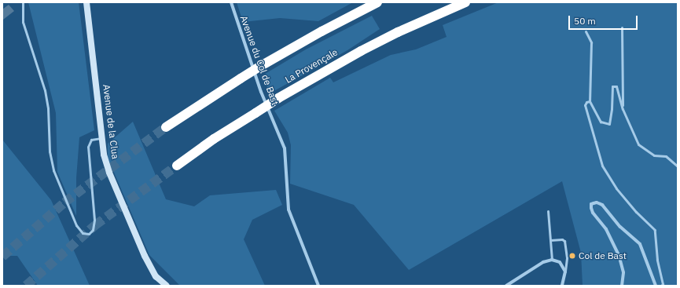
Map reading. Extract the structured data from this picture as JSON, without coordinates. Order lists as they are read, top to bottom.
{
  "streets": {
    "highway": ["La Provençale"],
    "street": ["Avenue du Col de Bast", "Avenue de la Clua"]
  },
  "places": ["Col de Bast"],
  "scale_bar": "50 m"
}
